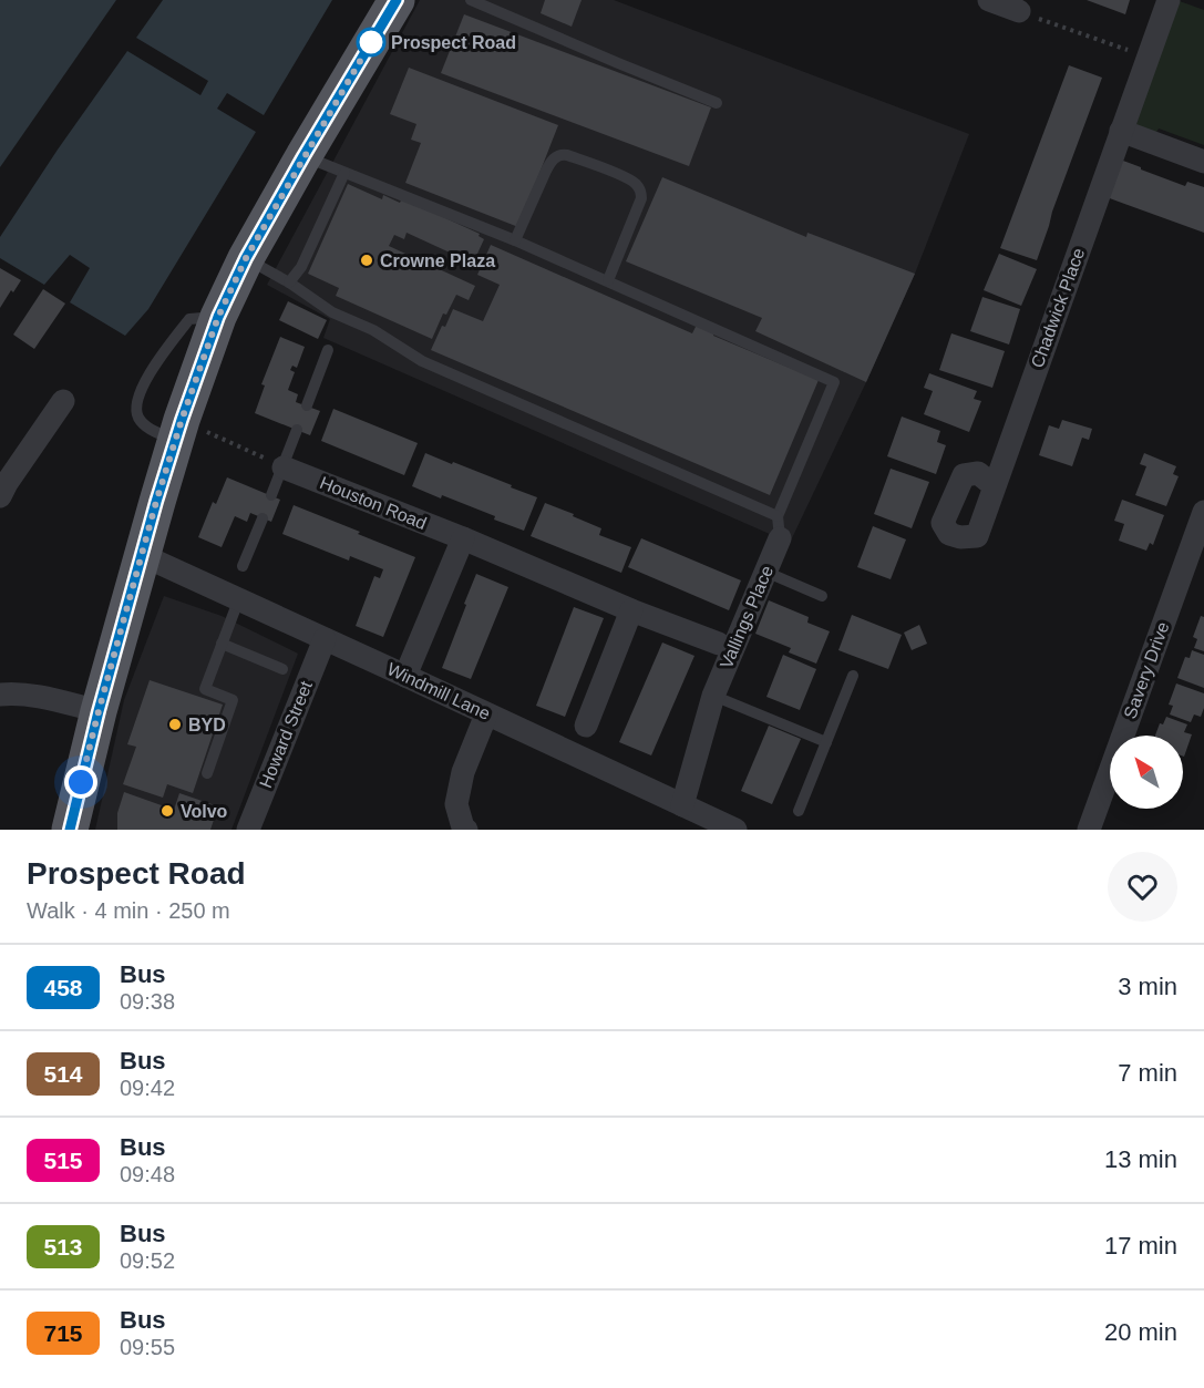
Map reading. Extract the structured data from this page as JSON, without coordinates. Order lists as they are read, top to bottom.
{
  "streets": {
    "street": [
      "Chadwick Place",
      "Houston Road",
      "Vallings Place",
      "Savery Drive",
      "Windmill Lane",
      "Howard Street"
    ]
  },
  "crossings": [
    ["Vallings Place", "Windmill Lane"],
    ["Windmill Lane", "Howard Street"]
  ],
  "places": [
    "Prospect Road",
    "Crowne Plaza",
    "BYD",
    "Volvo"
  ],
  "lines": ["bus line 458"],
  "north": "top left",
  "page": {
    "heading": ["Prospect Road", "Walk · 4 min · 250 m"],
    "list": [
      {
        "mark": "458",
        "name": "Bus",
        "note": "09:38",
        "value": "3 min"
      },
      {
        "mark": "514",
        "name": "Bus",
        "note": "09:42",
        "value": "7 min"
      },
      {
        "mark": "515",
        "name": "Bus",
        "note": "09:48",
        "value": "13 min"
      },
      {
        "mark": "513",
        "name": "Bus",
        "note": "09:52",
        "value": "17 min"
      },
      {
        "mark": "715",
        "name": "Bus",
        "note": "09:55",
        "value": "20 min"
      }
    ]
  }
}
